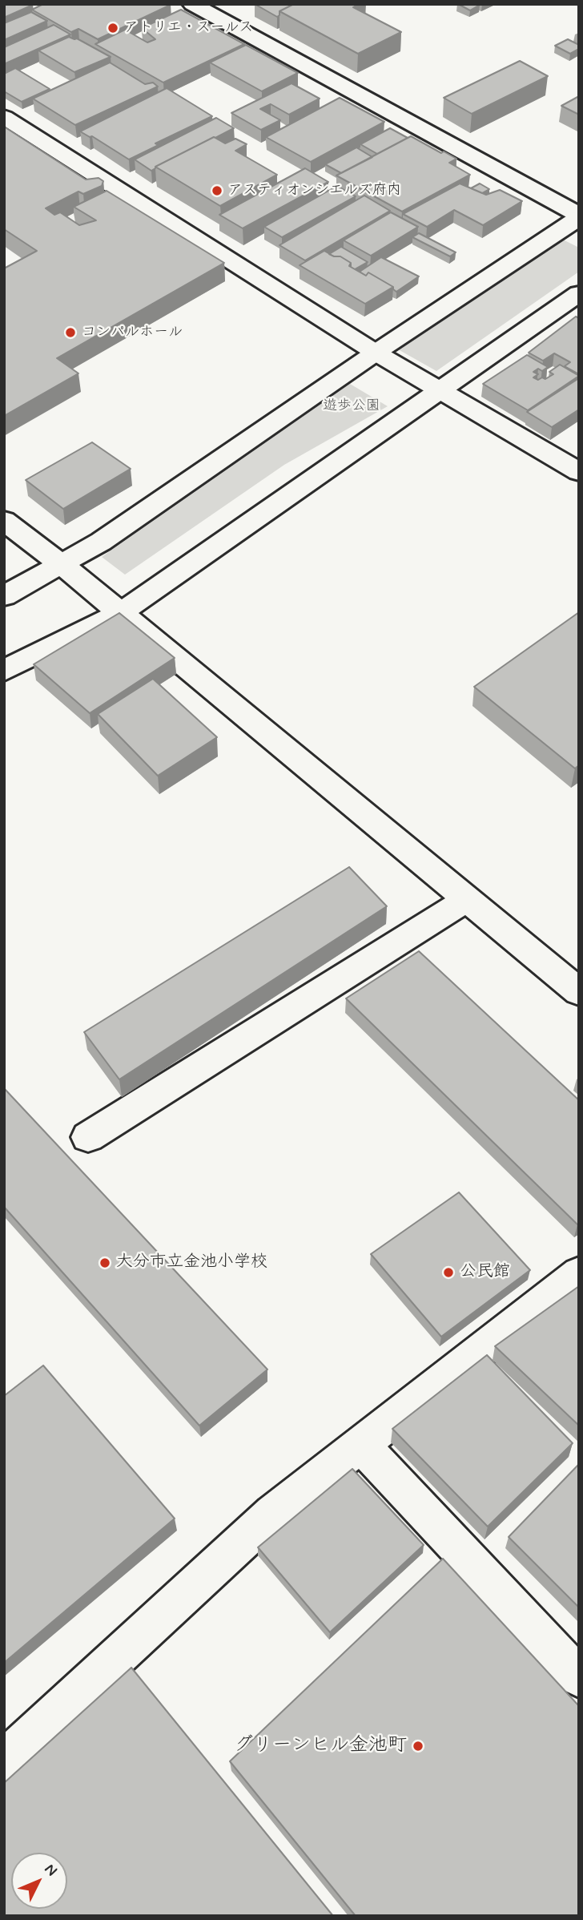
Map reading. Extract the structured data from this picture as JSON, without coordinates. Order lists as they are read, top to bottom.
{
  "parks": ["遊歩公園"],
  "places": [
    "アトリエ・スールス",
    "アスティオンシエルズ府内",
    "コンパルホール",
    "大分市立金池小学校",
    "公民館",
    "グリーンヒル金池町"
  ],
  "north": "top right"
}
